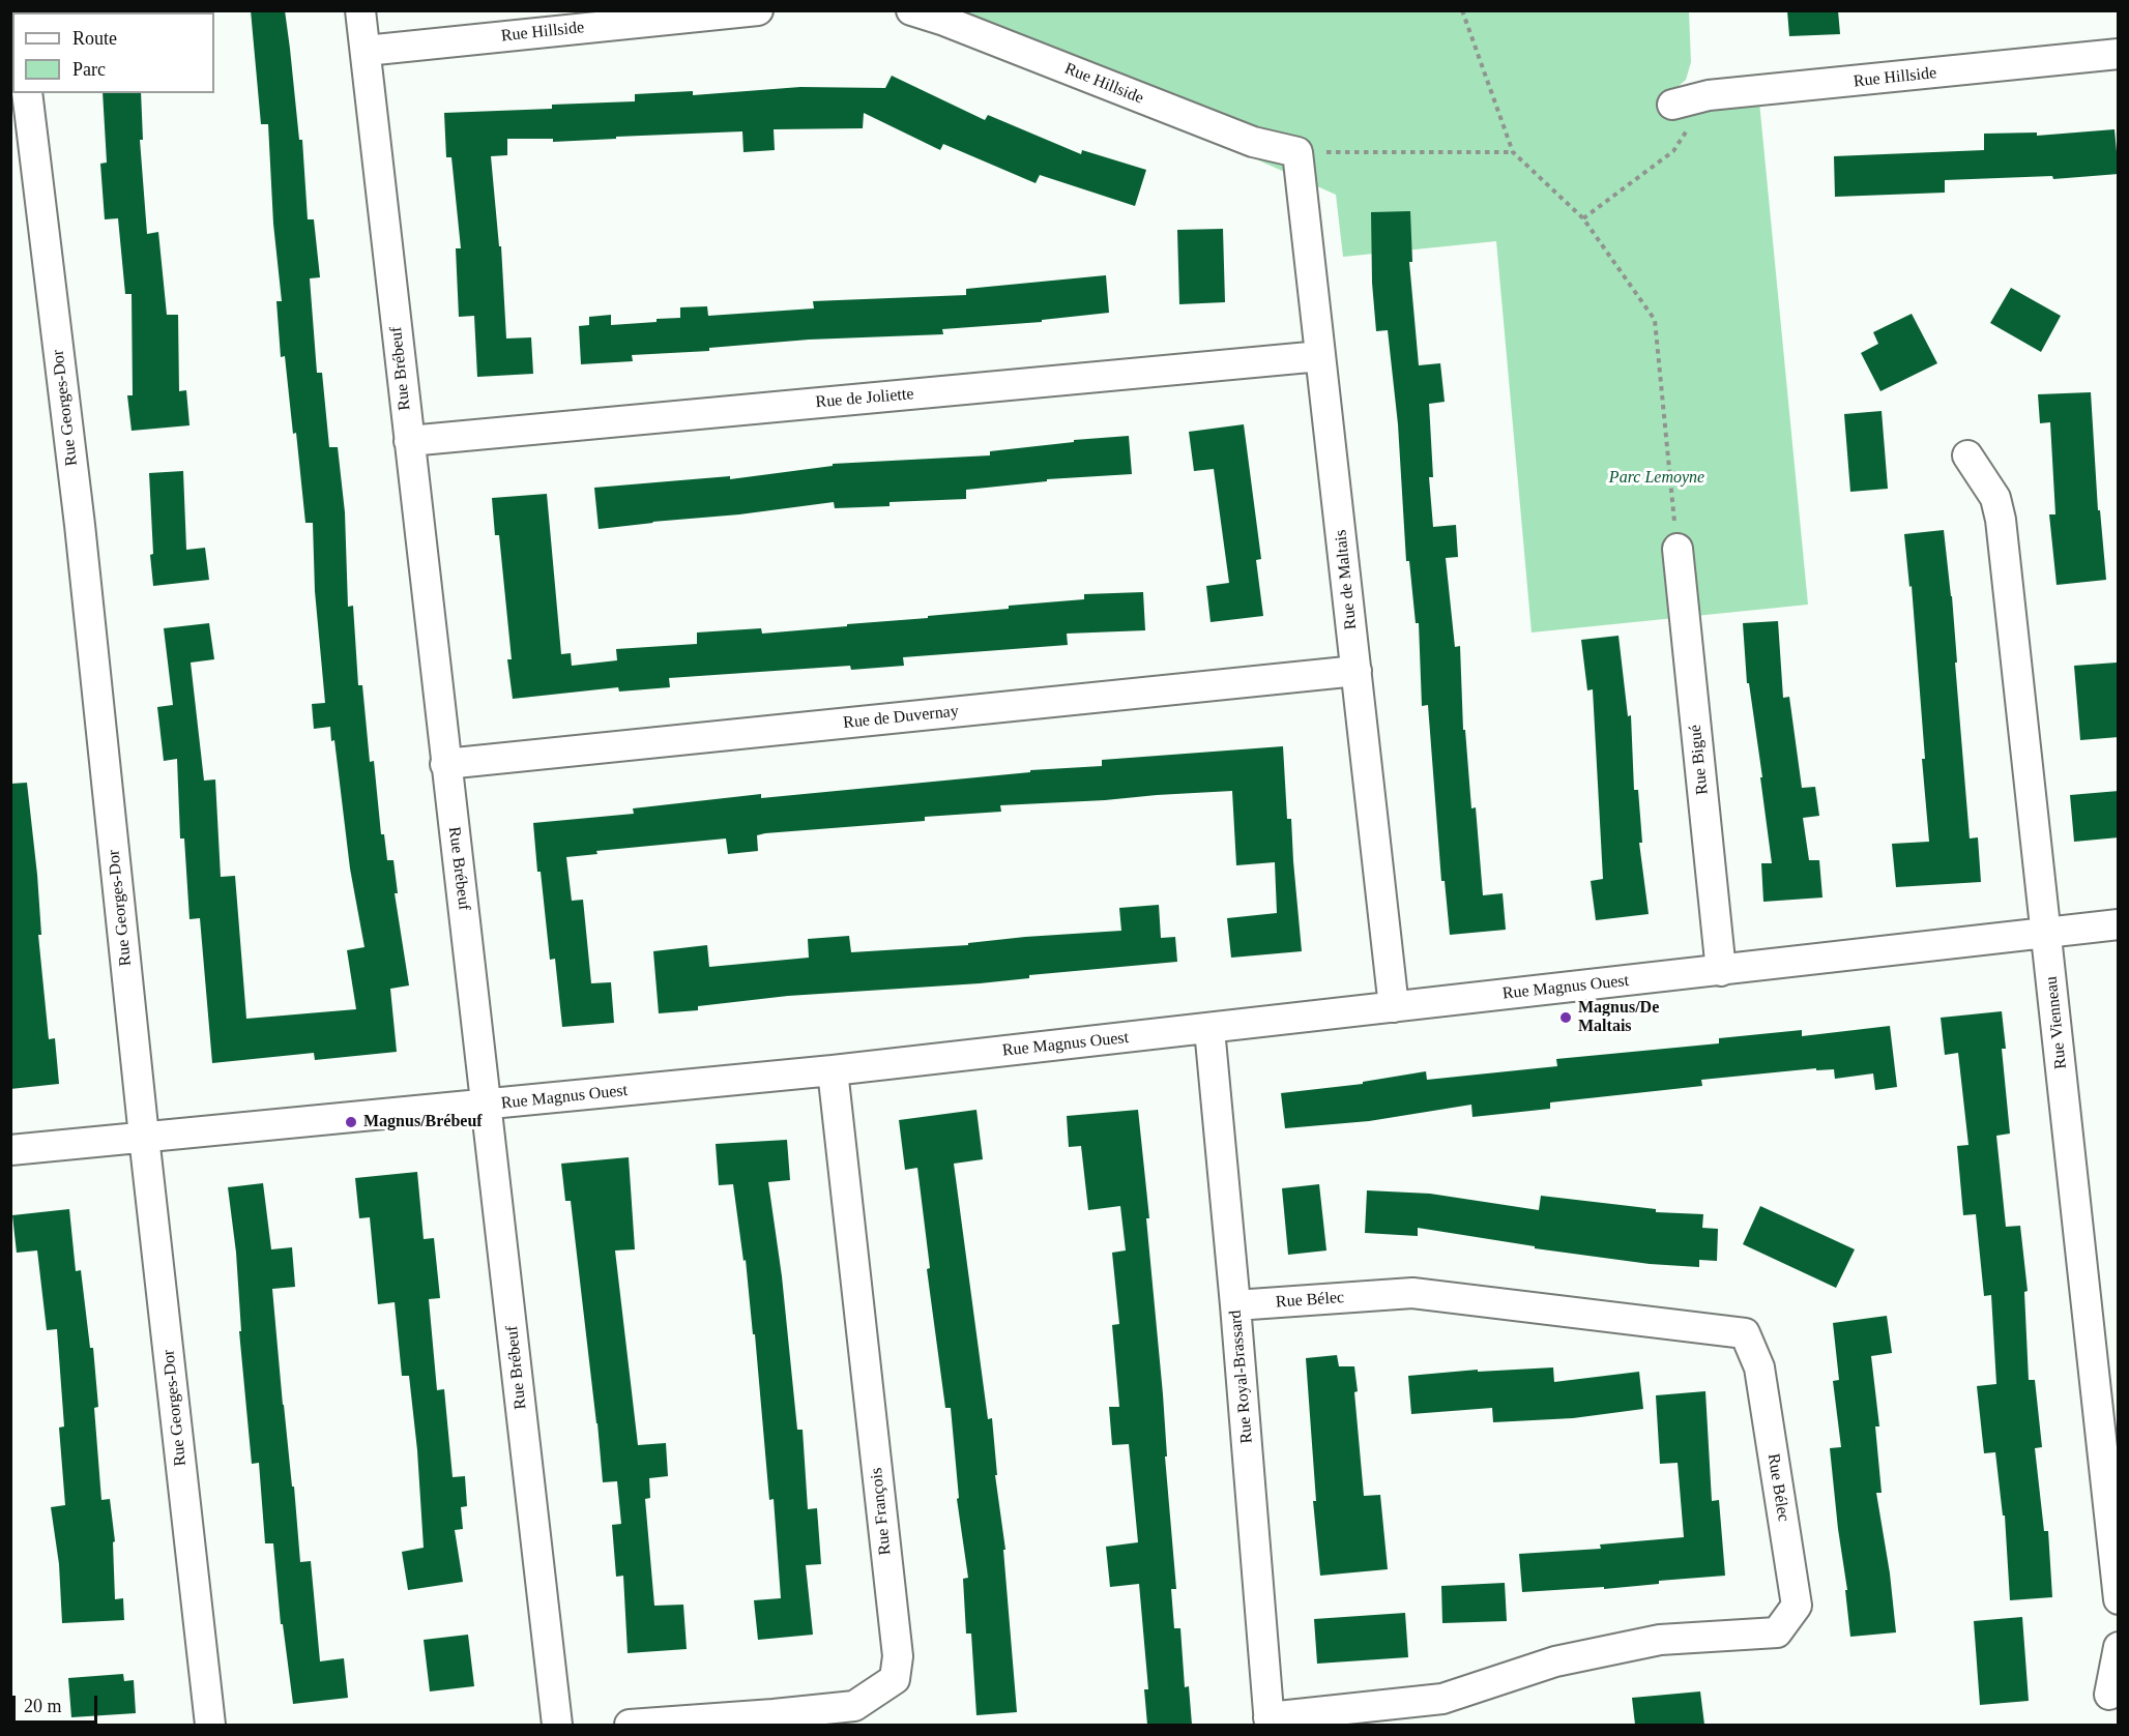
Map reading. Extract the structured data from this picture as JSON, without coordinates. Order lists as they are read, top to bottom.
{
  "streets": {
    "street": [
      "Rue Hillside",
      "Rue Brébeuf",
      "Rue de Joliette",
      "Rue Georges-Dor",
      "Rue de Maltais",
      "Rue de Duvernay",
      "Rue Bigué",
      "Rue Magnus Ouest",
      "Rue Vienneau",
      "Rue Bélec",
      "Rue Royal-Brassard",
      "Rue François"
    ]
  },
  "crossings": [
    ["Rue Hillside", "Rue Brébeuf"],
    ["Rue Hillside", "Rue de Maltais"],
    ["Rue Brébeuf", "Rue de Joliette"],
    ["Rue Brébeuf", "Rue de Duvernay"],
    ["Rue Brébeuf", "Rue Magnus Ouest"],
    ["Rue de Joliette", "Rue de Maltais"],
    ["Rue Georges-Dor", "Rue Magnus Ouest"],
    ["Rue de Maltais", "Rue de Duvernay"],
    ["Rue de Maltais", "Rue Magnus Ouest"],
    ["Rue Bigué", "Rue Magnus Ouest"],
    ["Rue Magnus Ouest", "Rue Vienneau"],
    ["Rue Magnus Ouest", "Rue Royal-Brassard"],
    ["Rue Magnus Ouest", "Rue François"],
    ["Rue Bélec", "Rue Royal-Brassard"]
  ],
  "parks": ["Parc Lemoyne"],
  "places": ["Magnus/De Maltais", "Magnus/Brébeuf"],
  "legend": ["Route", "Parc"],
  "scale_bar": "20 m"
}
